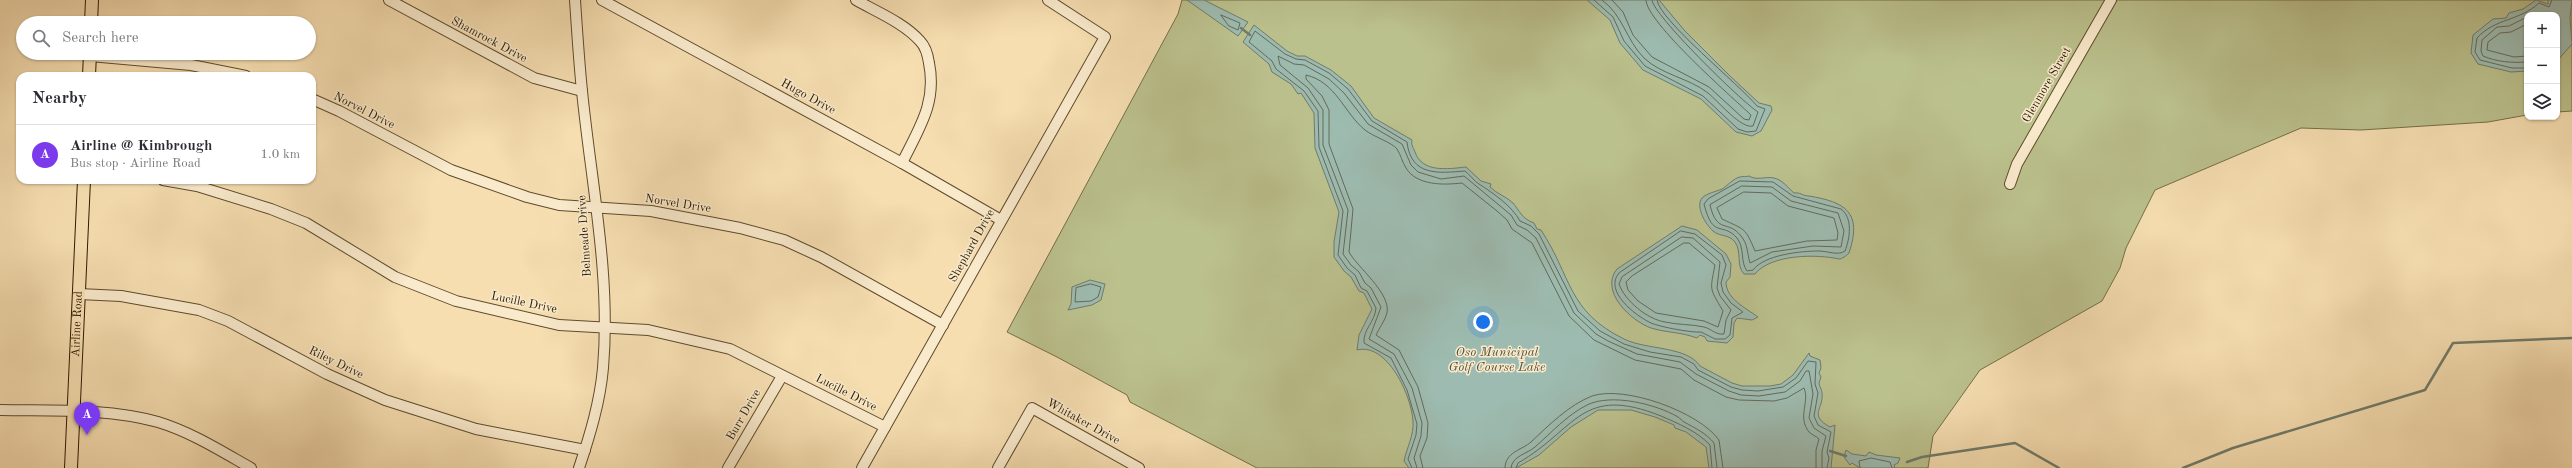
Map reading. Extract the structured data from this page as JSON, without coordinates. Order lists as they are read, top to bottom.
{
  "streets": {
    "main road": ["Airline Road"],
    "street": [
      "Shamrock Drive",
      "Glenmore Street",
      "Hugo Drive",
      "Norvel Drive",
      "Belmeade Drive",
      "Shephard Drive",
      "Lucille Drive",
      "Riley Drive",
      "Burr Drive",
      "Whitaker Drive"
    ]
  },
  "crossings": [
    ["Shamrock Drive", "Belmeade Drive"],
    ["Hugo Drive", "Shephard Drive"],
    ["Norvel Drive", "Belmeade Drive"],
    ["Norvel Drive", "Shephard Drive"],
    ["Belmeade Drive", "Lucille Drive"],
    ["Belmeade Drive", "Riley Drive"],
    ["Shephard Drive", "Lucille Drive"],
    ["Lucille Drive", "Burr Drive"],
    ["Airline Road", "Riley Drive"]
  ],
  "water": ["Oso Municipal Golf Course Lake"],
  "page": {
    "map_buttons": ["+", "−"],
    "search": "Search here",
    "heading": "Nearby",
    "list": [
      {
        "mark": "A",
        "name": "Airline @ Kimbrough",
        "note": "Bus stop · Airline Road",
        "value": "1.0 km"
      }
    ],
    "pins": "A"
  }
}
